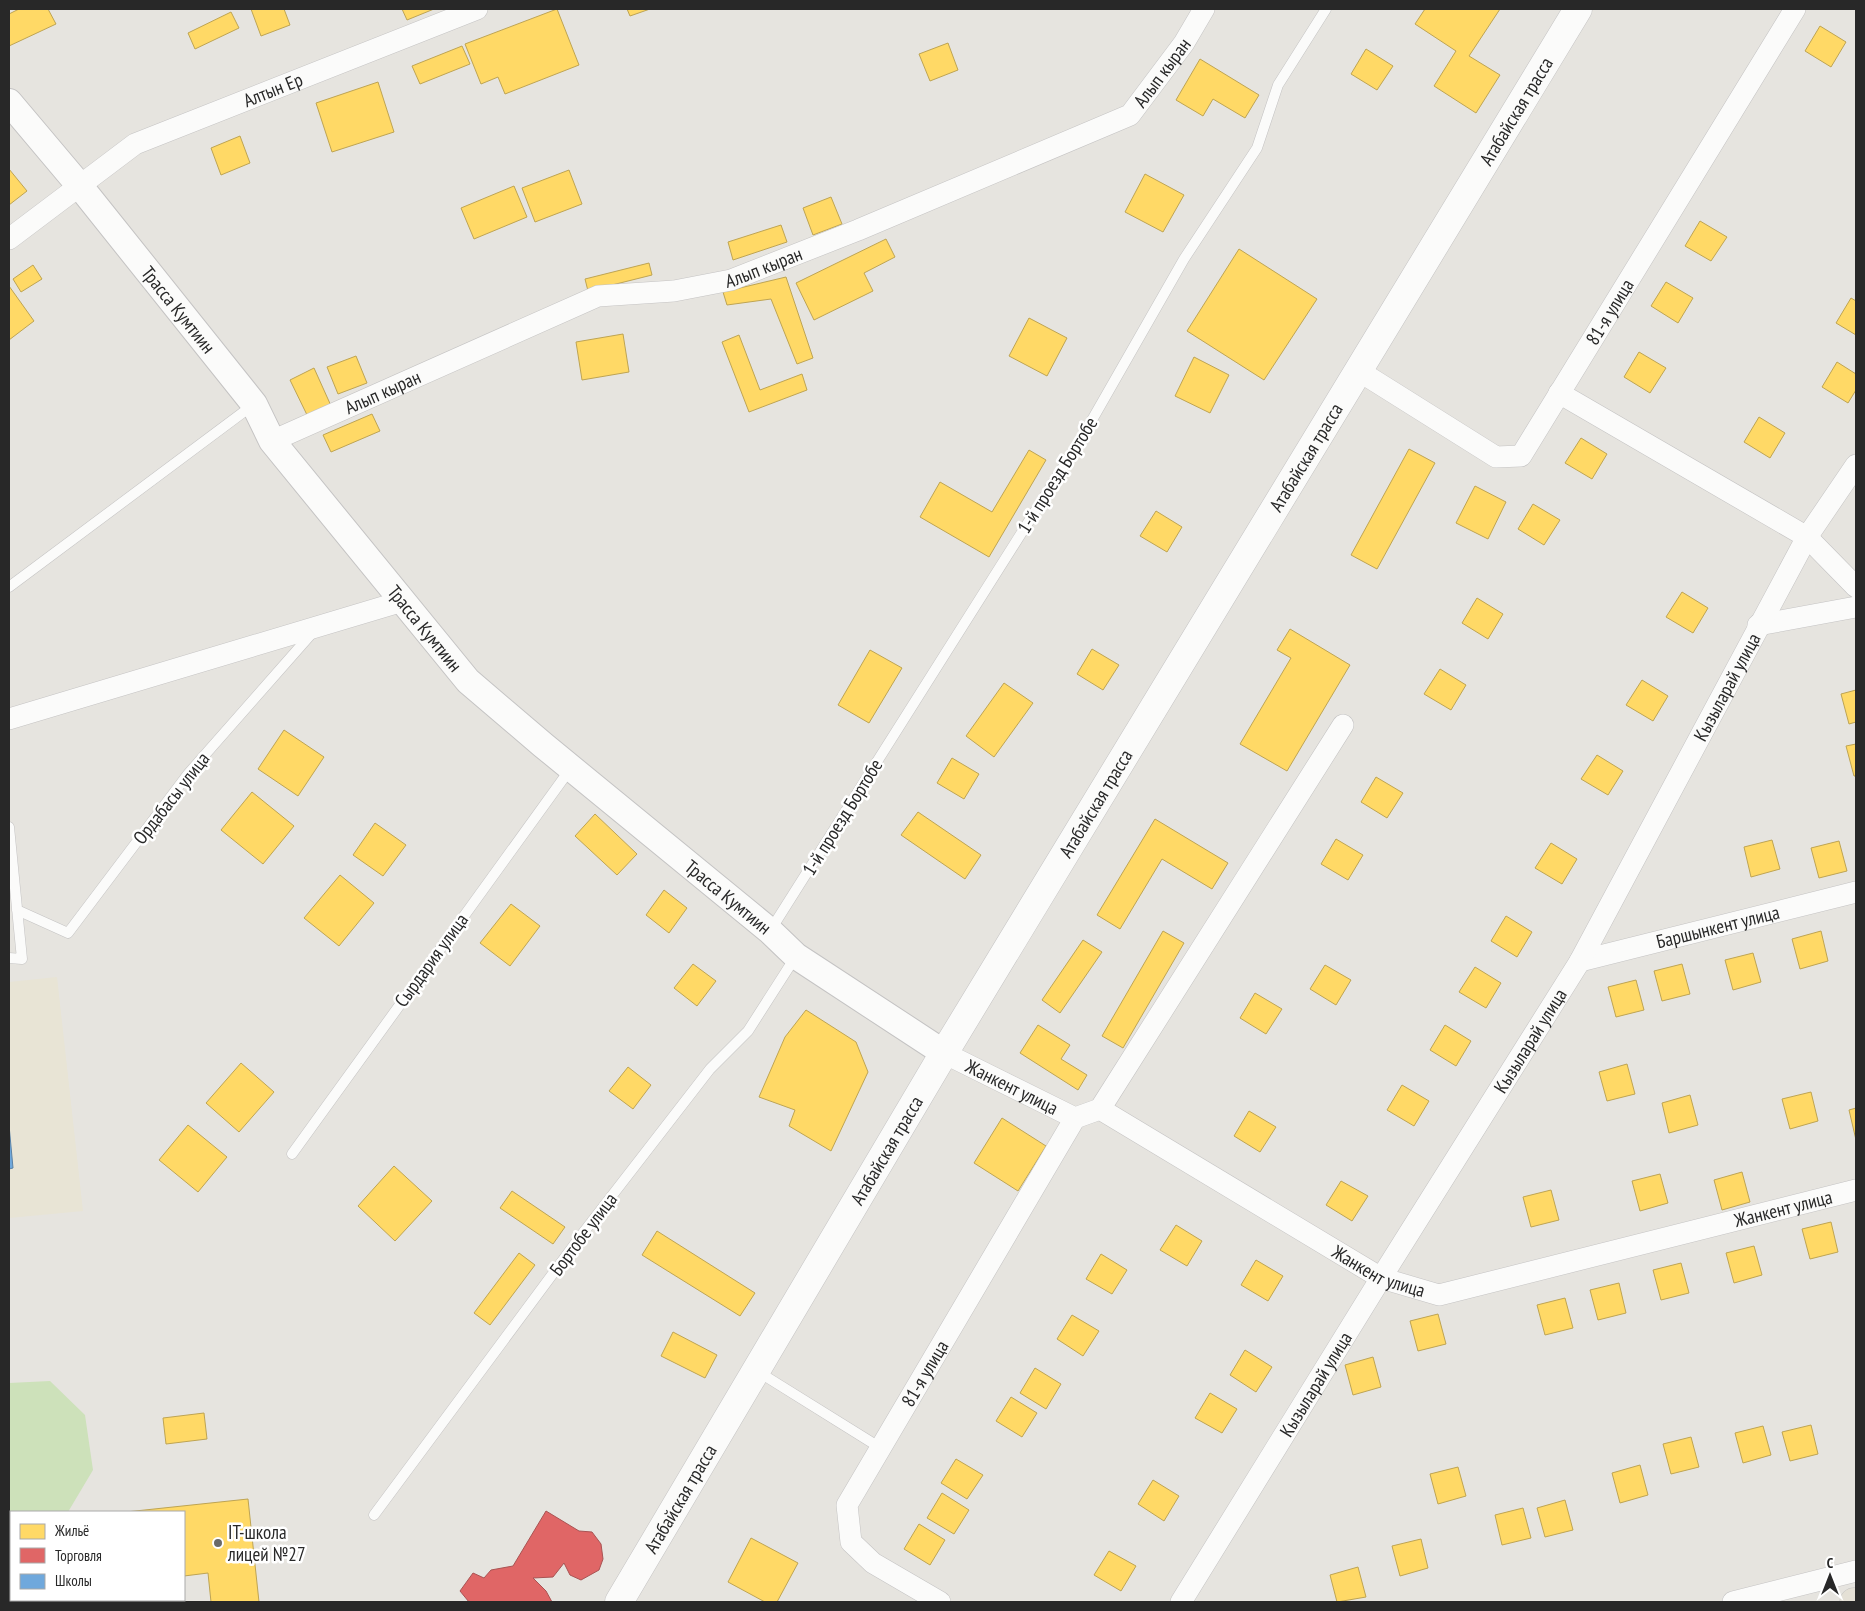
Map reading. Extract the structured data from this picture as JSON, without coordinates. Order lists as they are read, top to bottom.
{
  "streets": {
    "main road": ["Атабайская трасса"],
    "street": [
      "Алып кыран",
      "Алтын Ер",
      "Трасса Кумтиин",
      "81-я улица",
      "Кызыларай улица",
      "Баршынкент улица",
      "Жанкент улица"
    ],
    "lane": [
      "1-й проезд Бортобе",
      "Ордабасы улица",
      "Сырдария улица",
      "Бортобе улица"
    ]
  },
  "crossings": [
    ["Алып кыран", "Трасса Кумтиин"],
    ["Алтын Ер", "Трасса Кумтиин"],
    ["Атабайская трасса", "Трасса Кумтиин"],
    ["Атабайская трасса", "81-я улица"],
    ["Атабайская трасса", "Жанкент улица"],
    ["Трасса Кумтиин", "1-й проезд Бортобе"],
    ["Трасса Кумтиин", "Сырдария улица"],
    ["Трасса Кумтиин", "Жанкент улица"],
    ["Трасса Кумтиин", "Бортобе улица"],
    ["81-я улица", "Жанкент улица"],
    ["Кызыларай улица", "Баршынкент улица"],
    ["Кызыларай улица", "Жанкент улица"]
  ],
  "places": ["IT-школа лицей №27"],
  "legend": ["Жильё", "Торговля", "Школы"],
  "north": "top"
}
